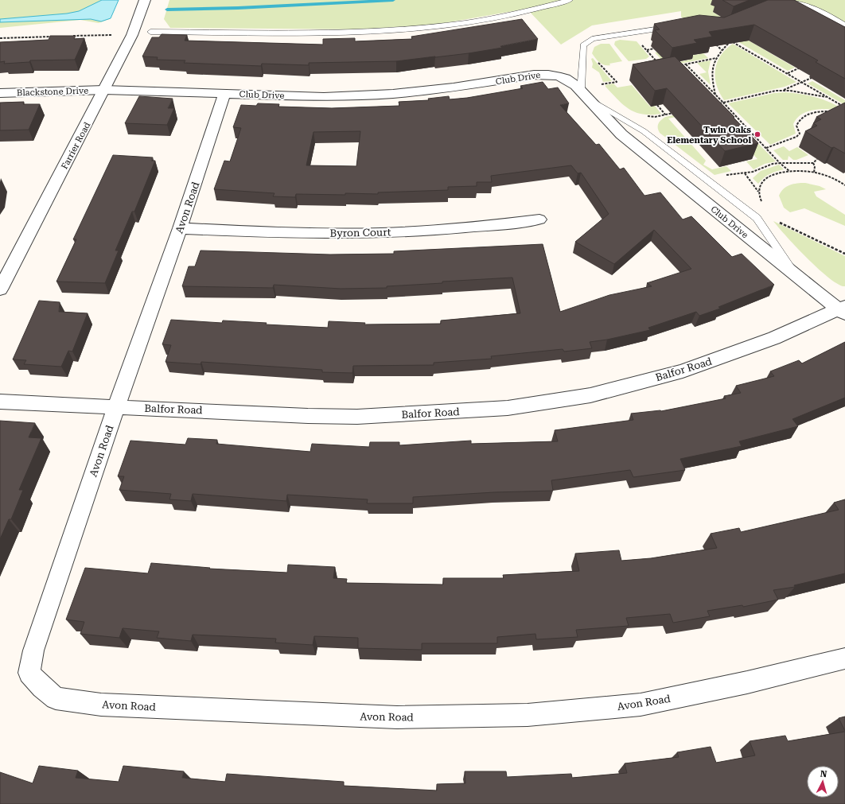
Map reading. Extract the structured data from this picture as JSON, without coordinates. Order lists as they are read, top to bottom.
{
  "streets": {
    "street": [
      "Club Drive",
      "Blackstone Drive",
      "Farrier Road",
      "Avon Road",
      "Byron Court",
      "Balfor Road"
    ]
  },
  "crossings": [
    ["Club Drive", "Blackstone Drive"],
    ["Club Drive", "Farrier Road"],
    ["Club Drive", "Avon Road"],
    ["Club Drive", "Balfor Road"],
    ["Blackstone Drive", "Farrier Road"],
    ["Avon Road", "Byron Court"],
    ["Avon Road", "Balfor Road"]
  ],
  "places": ["Twin Oaks Elementary School"],
  "north": "top"
}
